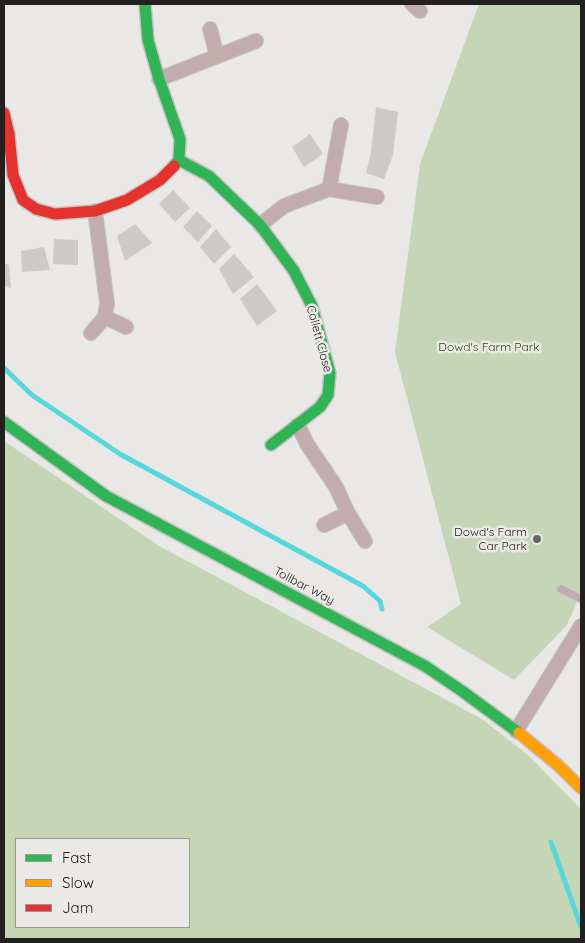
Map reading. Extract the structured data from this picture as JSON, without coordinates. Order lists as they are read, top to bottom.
{
  "streets": {
    "street": ["Collett Close", "Tollbar Way"]
  },
  "parks": ["Dowd's Farm Park"],
  "places": ["Dowd's Farm Car Park"],
  "legend": ["Fast", "Slow", "Jam"]
}
